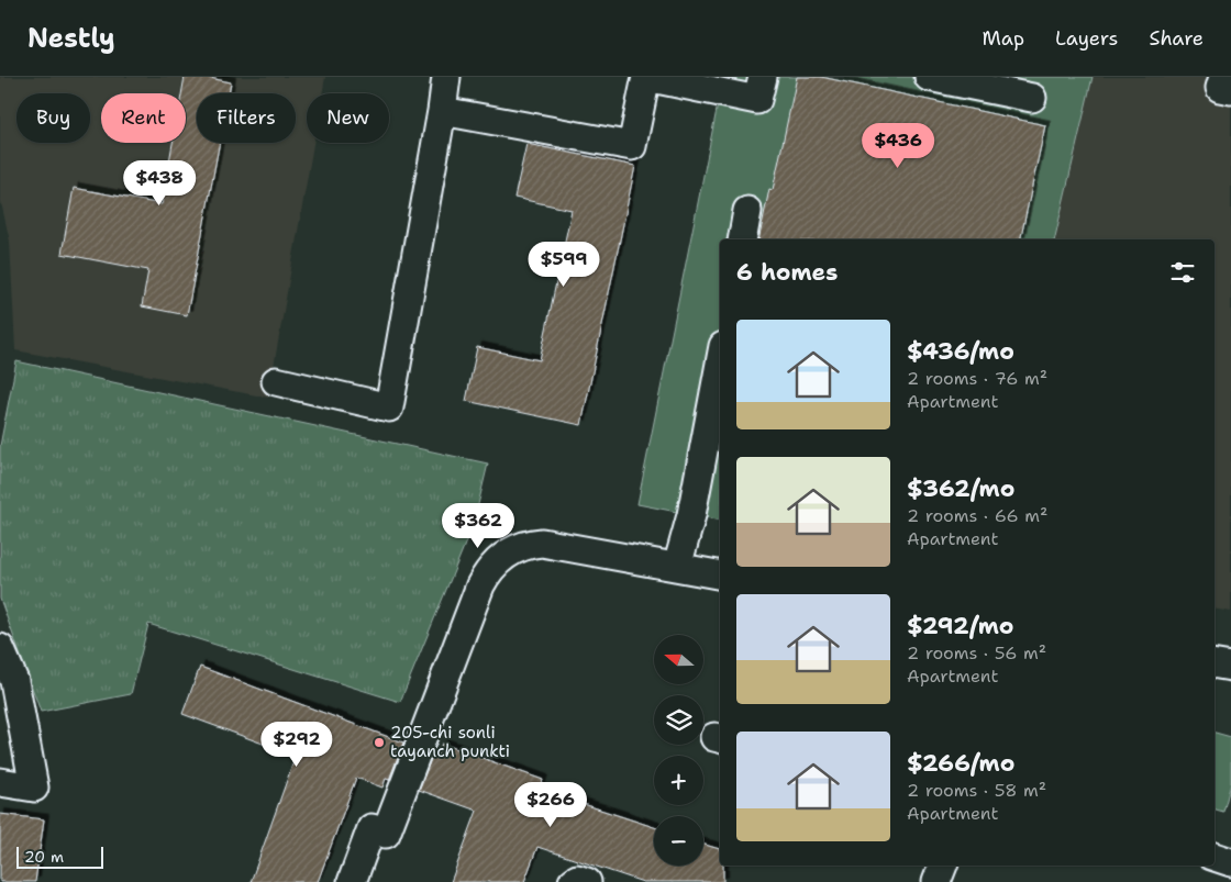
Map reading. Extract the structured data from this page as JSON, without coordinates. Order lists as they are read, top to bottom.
{
  "places": ["205-chi sonli tayanch punkti"],
  "scale_bar": "20 m",
  "north": "left",
  "page": {
    "header": "Nestly",
    "nav": ["Map", "Layers", "Share"],
    "chip": [
      "Buy",
      "Rent",
      "Filters",
      "New"
    ],
    "price": [
      "$436",
      "$438",
      "$599",
      "$362",
      "$292",
      "$266"
    ],
    "heading": "6 homes",
    "list": [
      {
        "name": "$436/mo",
        "note": "2 rooms · 76 m² · Apartment"
      },
      {
        "name": "$362/mo",
        "note": "2 rooms · 66 m² · Apartment"
      },
      {
        "name": "$292/mo",
        "note": "2 rooms · 56 m² · Apartment"
      },
      {
        "name": "$266/mo",
        "note": "2 rooms · 58 m² · Apartment"
      }
    ],
    "map_buttons": ["+", "−"],
    "scale": "20 m"
  }
}
